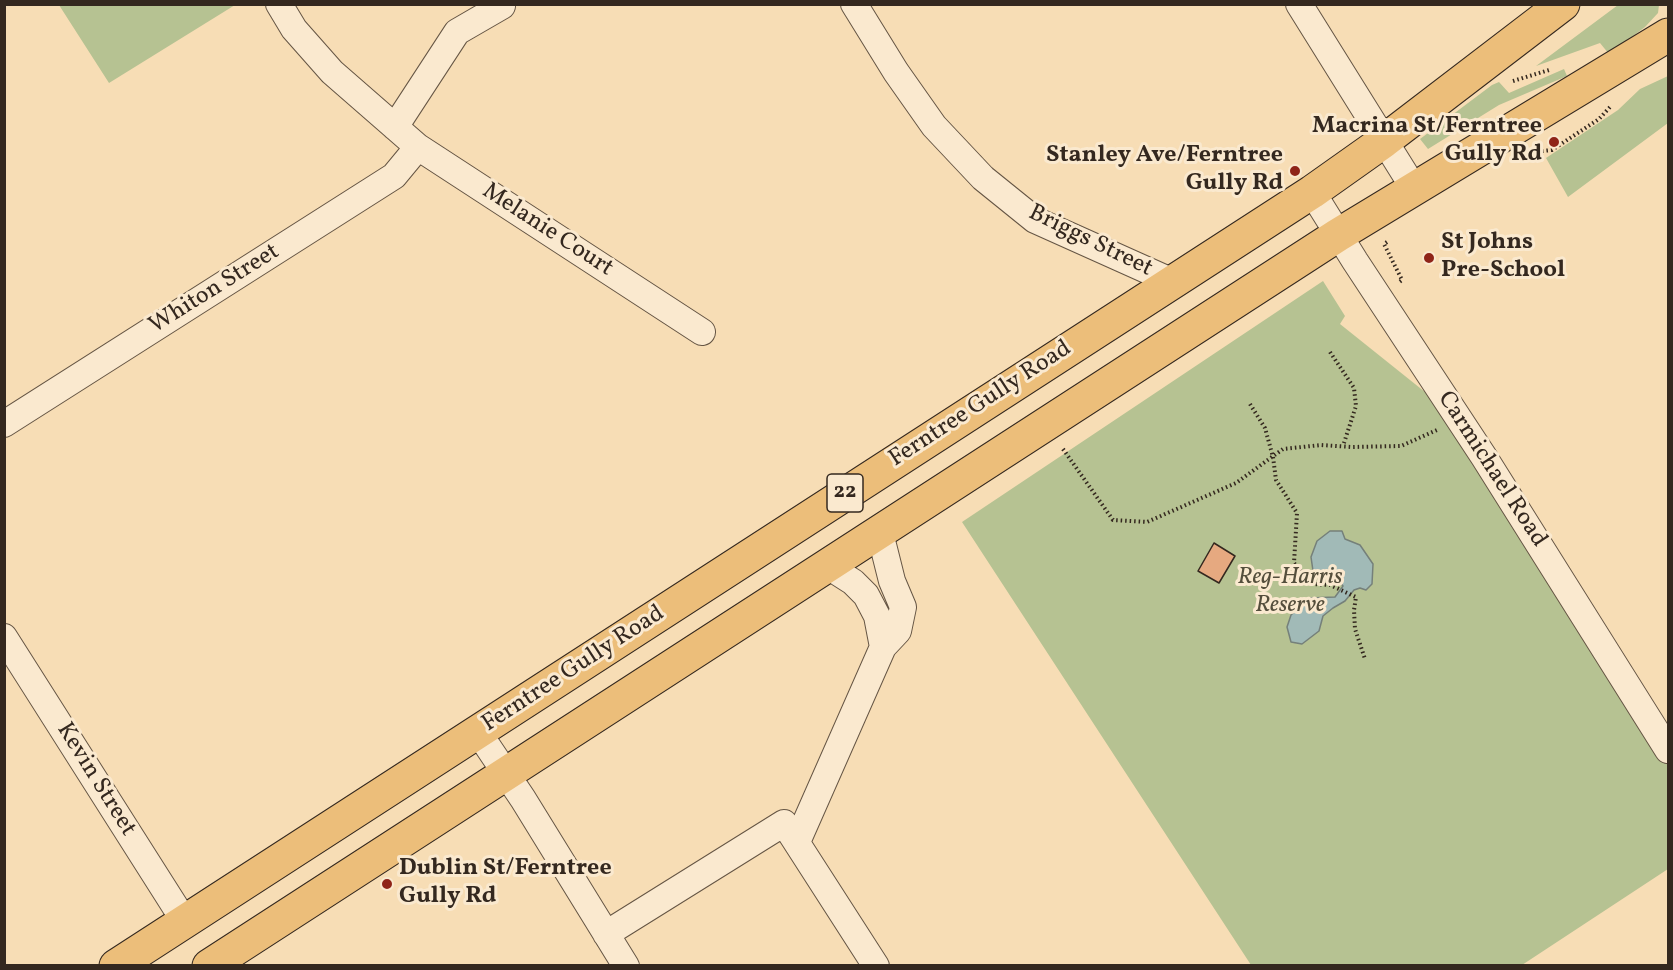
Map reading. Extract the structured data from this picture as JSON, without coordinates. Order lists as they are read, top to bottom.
{
  "streets": {
    "main road": ["Ferntree Gully Road", "22"],
    "street": [
      "Melanie Court",
      "Briggs Street",
      "Whiton Street",
      "Carmichael Road",
      "Kevin Street"
    ]
  },
  "crossings": [
    ["Melanie Court", "Whiton Street"],
    ["Briggs Street", "Ferntree Gully Road"],
    ["Ferntree Gully Road", "Carmichael Road"],
    ["Ferntree Gully Road", "Kevin Street"]
  ],
  "parks": ["Reg-Harris Reserve"],
  "places": [
    "Macrina St/Ferntree Gully Rd",
    "Stanley Ave/Ferntree Gully Rd",
    "St Johns Pre-School",
    "Dublin St/Ferntree Gully Rd"
  ]
}
